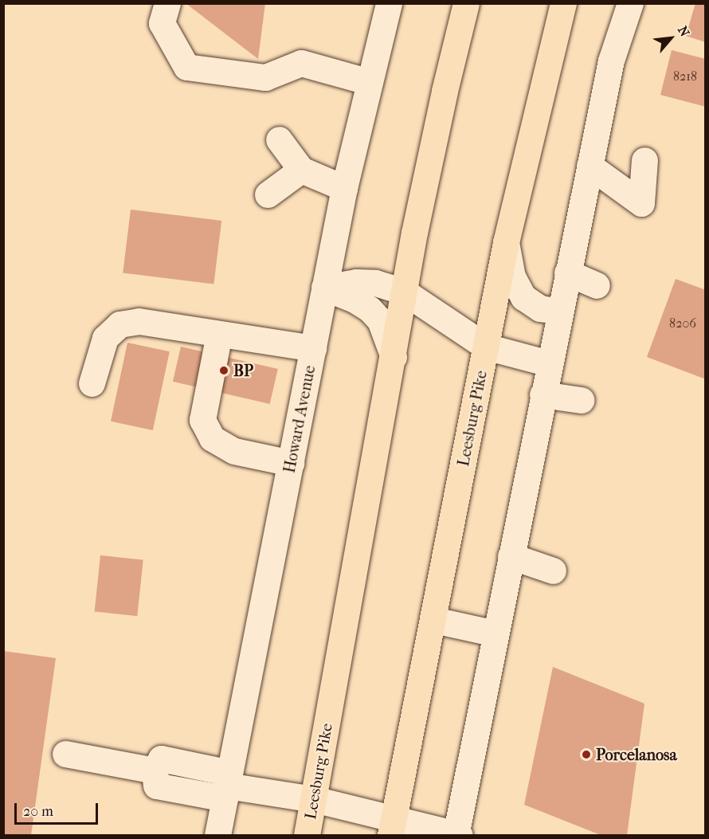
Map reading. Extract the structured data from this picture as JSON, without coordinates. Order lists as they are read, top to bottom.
{
  "streets": {
    "highway": ["Leesburg Pike"],
    "street": ["Howard Avenue"]
  },
  "places": ["BP", "Porcelanosa"],
  "house_numbers": ["8218", "8206"],
  "scale_bar": "20 m",
  "north": "top right"
}
